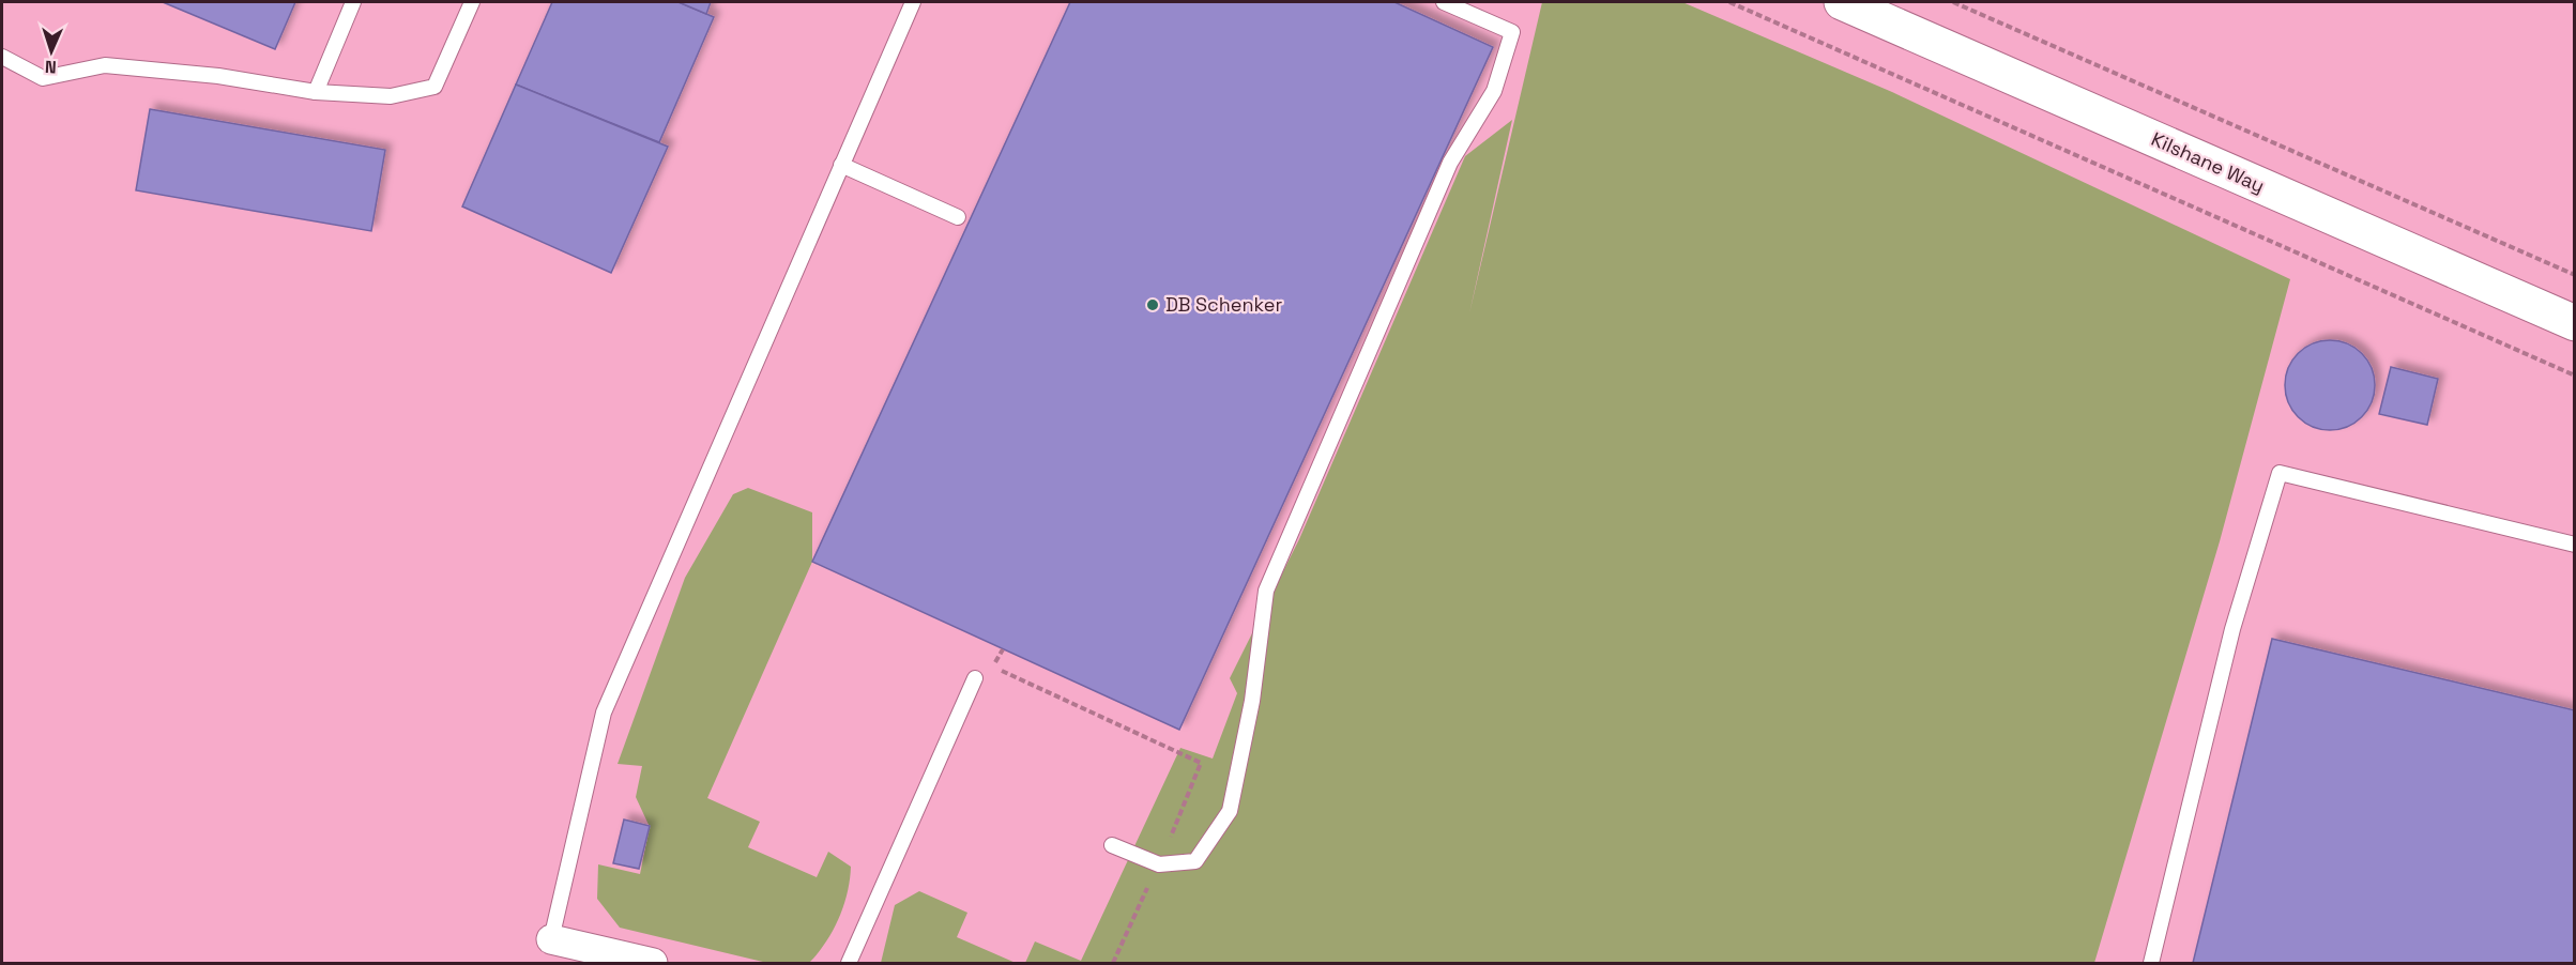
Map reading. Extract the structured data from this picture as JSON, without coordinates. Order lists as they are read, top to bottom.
{
  "streets": {
    "street": ["Kilshane Way"]
  },
  "places": ["DB Schenker"],
  "north": "bottom"
}
